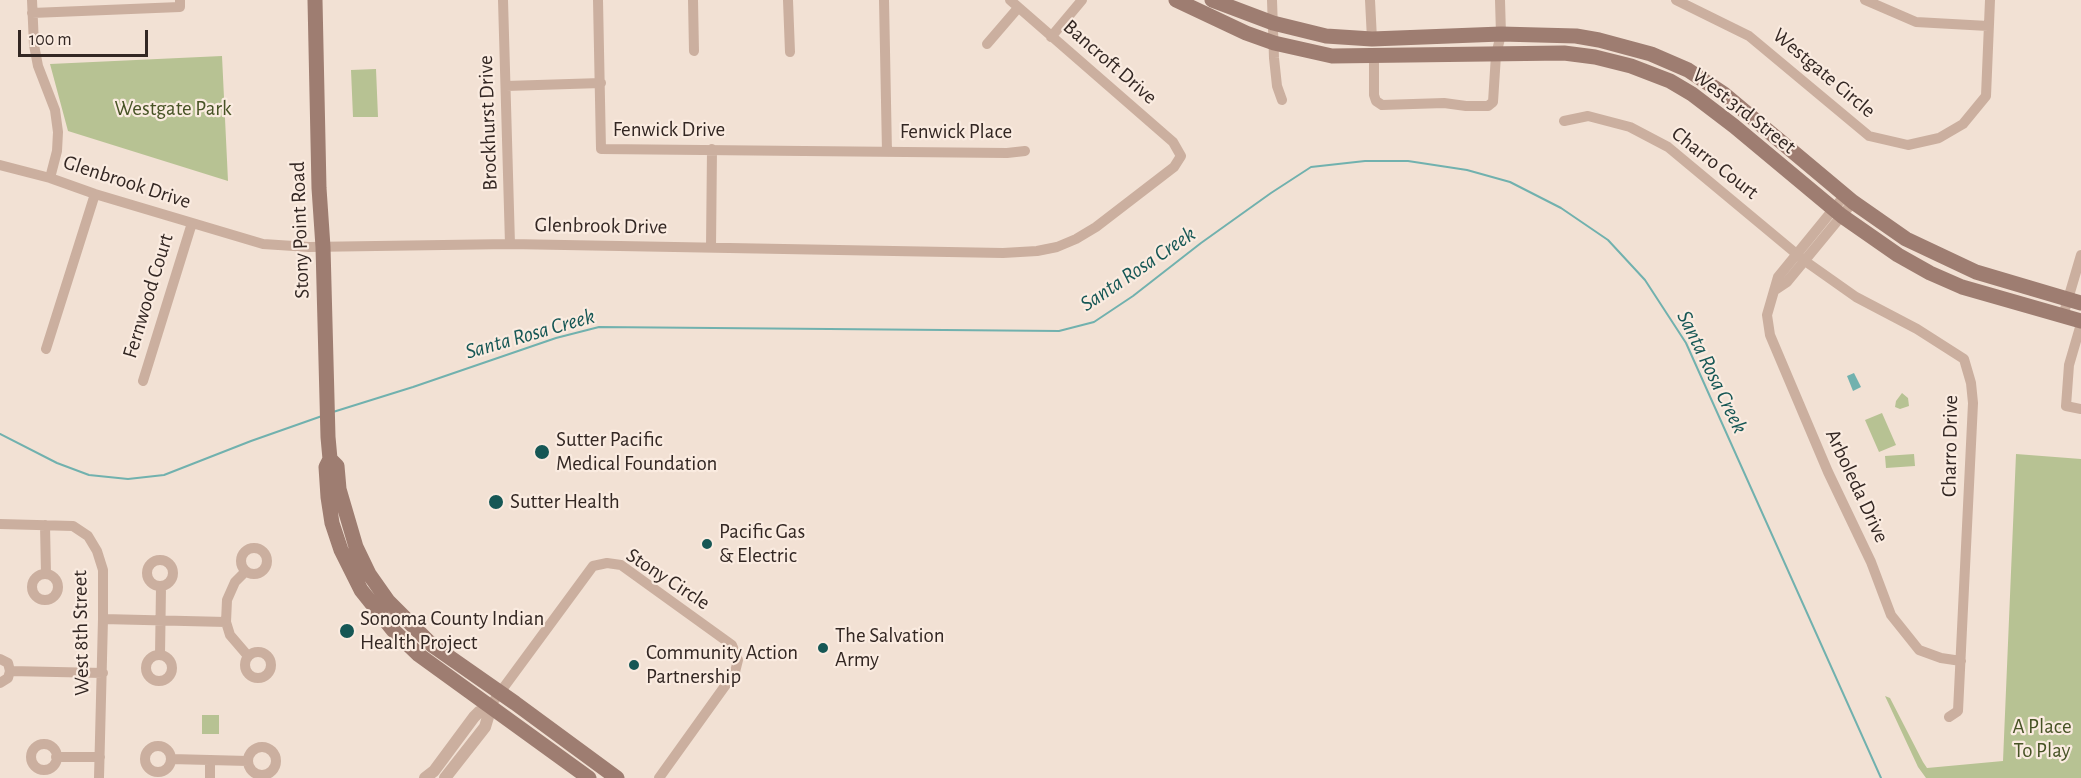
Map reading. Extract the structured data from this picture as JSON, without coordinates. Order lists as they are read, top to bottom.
{
  "streets": {
    "main road": ["West 3rd Street", "Stony Point Road"],
    "street": [
      "Bancroft Drive",
      "Westgate Circle",
      "Brockhurst Drive",
      "Fenwick Drive",
      "Fenwick Place",
      "Charro Court",
      "Glenbrook Drive",
      "Fernwood Court",
      "Charro Drive",
      "Arboleda Drive",
      "Stony Circle",
      "West 8th Street"
    ]
  },
  "crossings": [
    ["Bancroft Drive", "Glenbrook Drive"],
    ["West 3rd Street", "Arboleda Drive"],
    ["Brockhurst Drive", "Glenbrook Drive"],
    ["Fenwick Drive", "Fenwick Place"],
    ["Charro Court", "Charro Drive"],
    ["Charro Court", "Arboleda Drive"],
    ["Glenbrook Drive", "Stony Point Road"],
    ["Glenbrook Drive", "Fernwood Court"],
    ["Stony Point Road", "Stony Circle"],
    ["Charro Drive", "Arboleda Drive"]
  ],
  "water": ["Santa Rosa Creek"],
  "parks": ["Westgate Park", "A Place To Play"],
  "places": [
    "Sutter Pacific Medical Foundation",
    "Sutter Health",
    "Pacific Gas & Electric",
    "Sonoma County Indian Health Project",
    "The Salvation Army",
    "Community Action Partnership"
  ],
  "scale_bar": "100 m"
}
